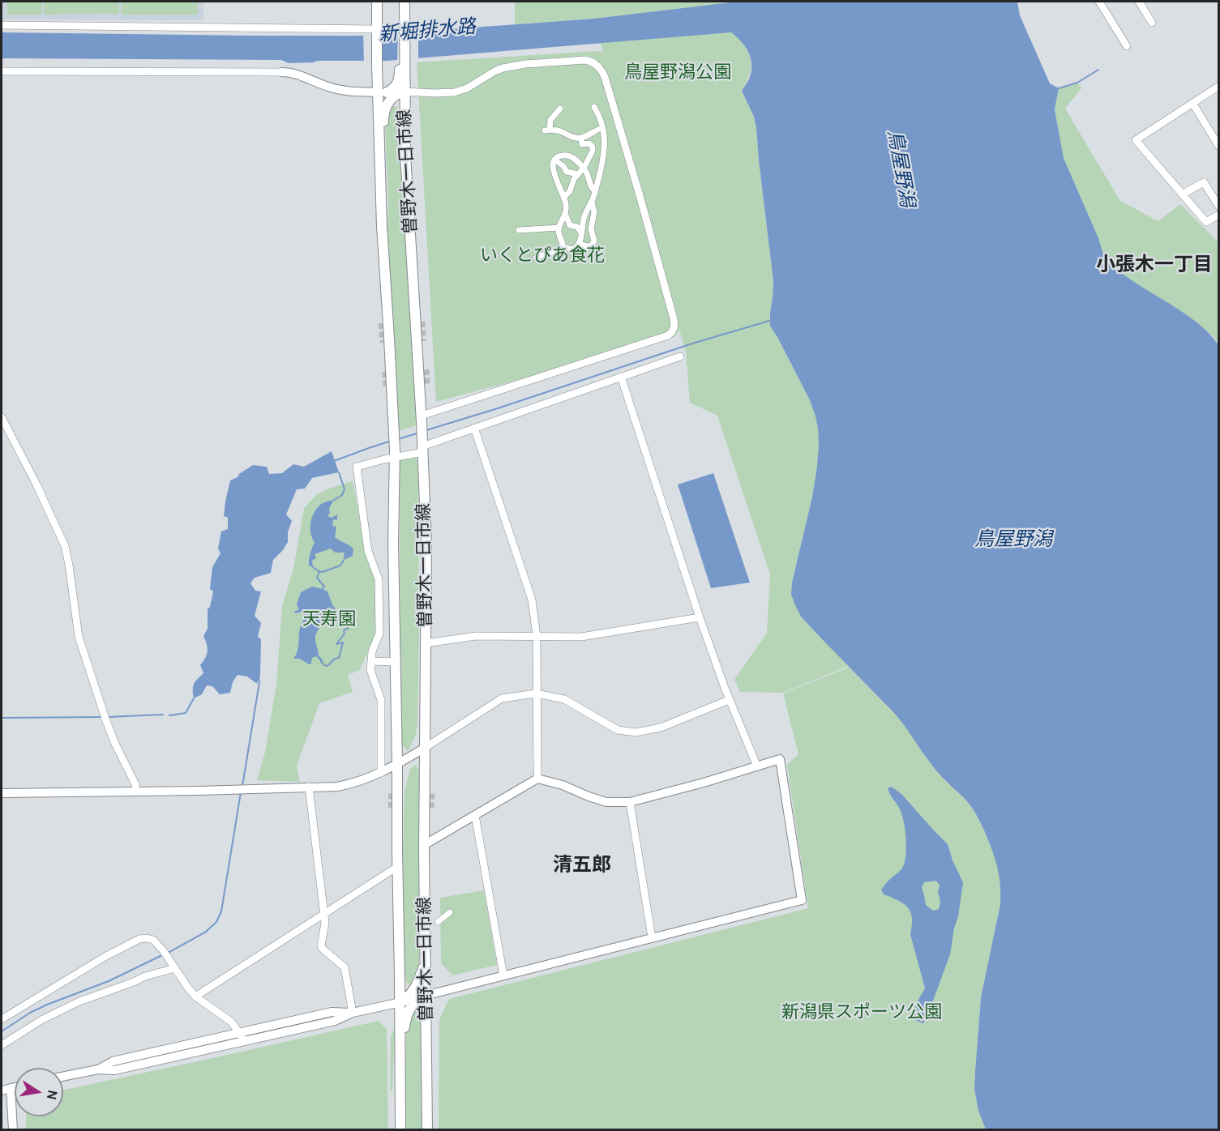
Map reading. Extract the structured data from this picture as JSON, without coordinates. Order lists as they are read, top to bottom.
{
  "streets": {
    "main road": ["曽野木一日市線"]
  },
  "districts": ["小張木一丁目", "清五郎"],
  "water": ["新堀排水路", "鳥屋野潟"],
  "parks": [
    "鳥屋野潟公園",
    "いくとぴあ食花",
    "天寿園",
    "新潟県スポーツ公園"
  ],
  "north": "right"
}
